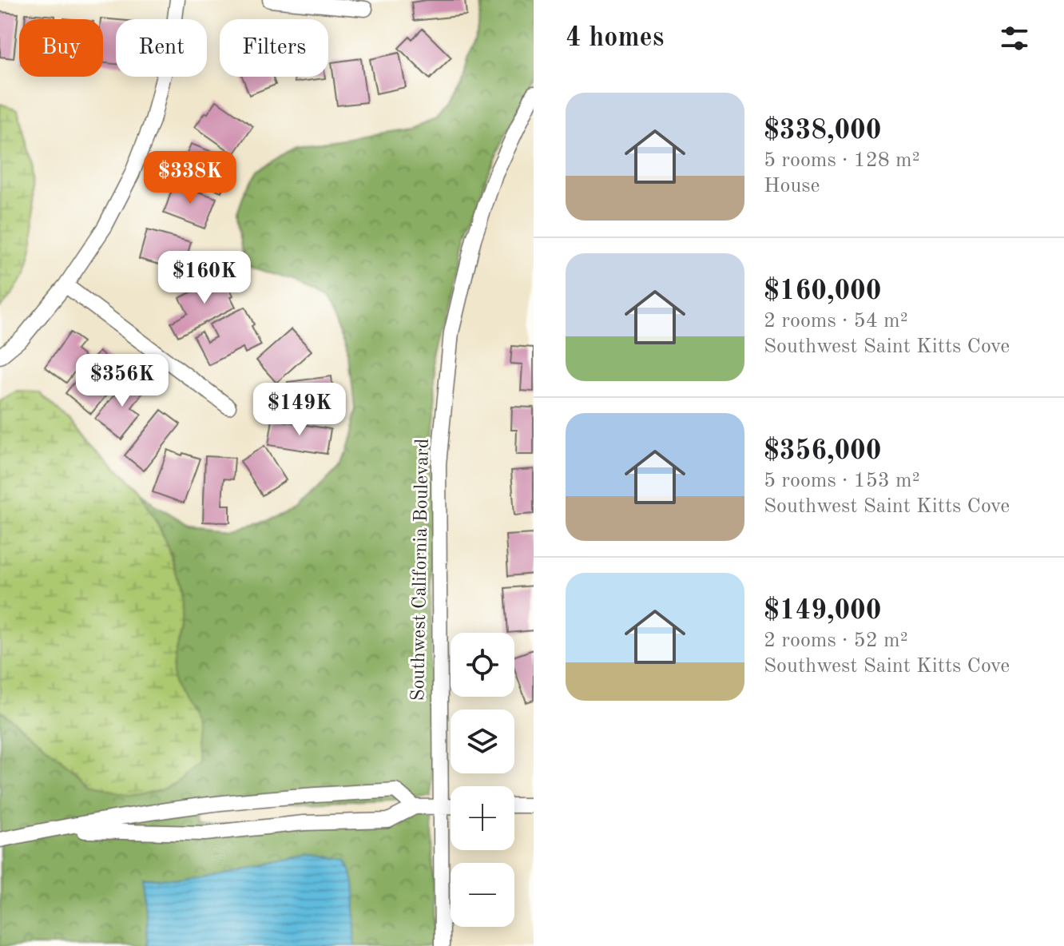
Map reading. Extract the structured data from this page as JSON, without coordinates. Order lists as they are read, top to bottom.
{
  "streets": {
    "street": ["Southwest California Boulevard"]
  },
  "page": {
    "heading": "4 homes",
    "chip": ["Buy", "Rent", "Filters"],
    "list": [
      {
        "name": "$338,000",
        "note": "5 rooms · 128 m² · House"
      },
      {
        "name": "$160,000",
        "note": "2 rooms · 54 m² · Southwest Saint Kitts Cove"
      },
      {
        "name": "$356,000",
        "note": "5 rooms · 153 m² · Southwest Saint Kitts Cove"
      },
      {
        "name": "$149,000",
        "note": "2 rooms · 52 m² · Southwest Saint Kitts Cove"
      }
    ],
    "price": [
      "$338K",
      "$160K",
      "$356K",
      "$149K"
    ],
    "map_buttons": ["+", "−"]
  }
}
